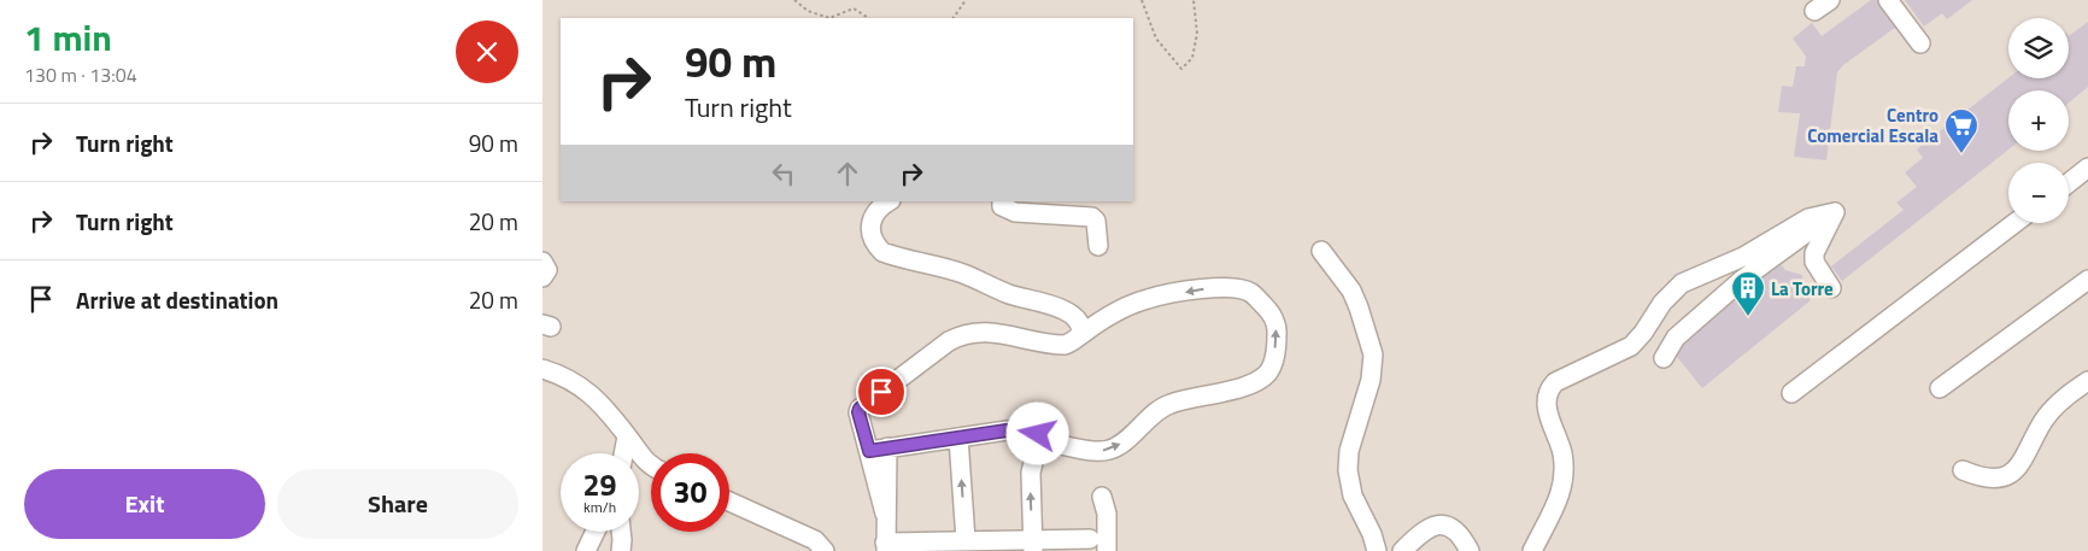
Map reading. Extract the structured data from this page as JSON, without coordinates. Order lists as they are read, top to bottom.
{
  "places": {
    "supermarket": ["Centro Comercial Escala"],
    "building": ["La Torre"]
  },
  "page": {
    "heading": ["1 min", "130 m · 13:04"],
    "map_buttons": ["+", "−"],
    "turn": ["90 m", "Turn right"],
    "list": [
      {
        "name": "Turn right",
        "value": "90 m"
      },
      {
        "name": "Turn right",
        "value": "20 m"
      },
      {
        "name": "Arrive at destination",
        "value": "20 m"
      }
    ],
    "speed": "29 km/h",
    "limit": "30",
    "buttons": ["Exit", "Share"]
  }
}
